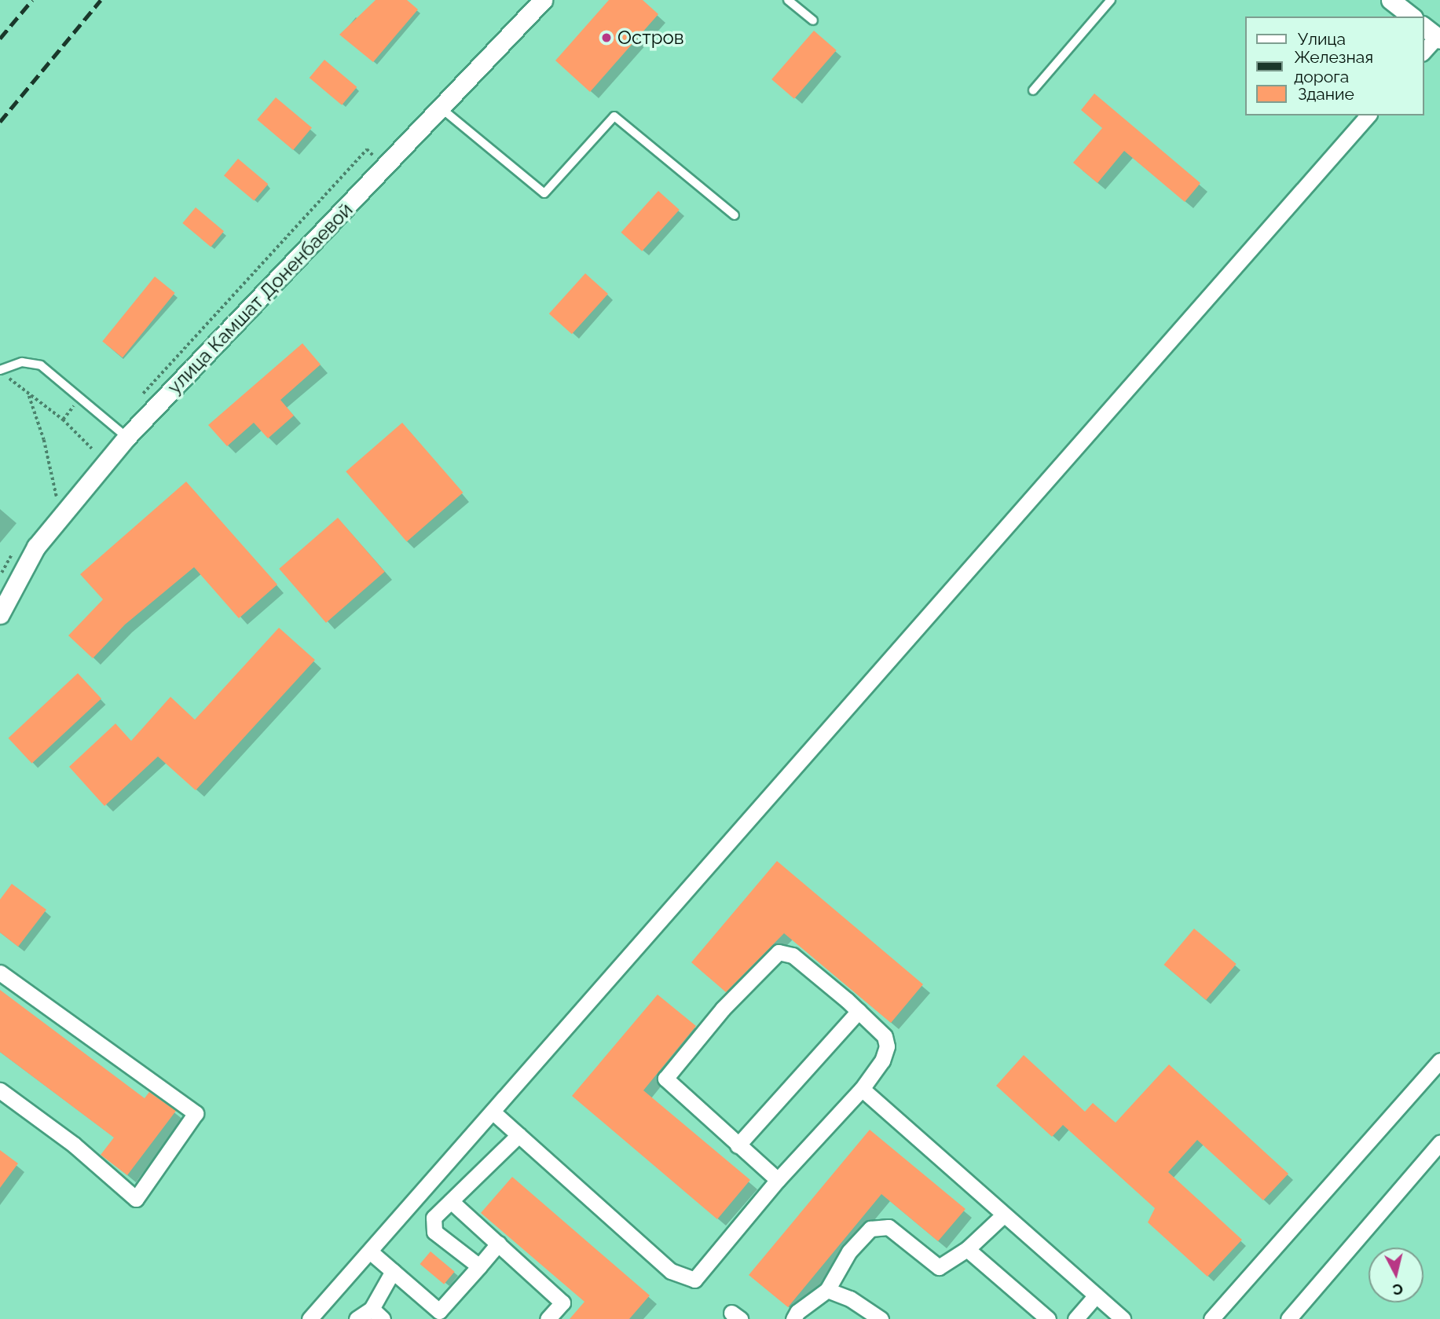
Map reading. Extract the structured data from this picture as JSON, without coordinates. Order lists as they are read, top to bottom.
{
  "streets": {
    "street": ["улица Камшат Доненбаевой"]
  },
  "places": ["Остров"],
  "legend": ["Улица", "Железная дорога", "Здание"],
  "north": "bottom"
}
